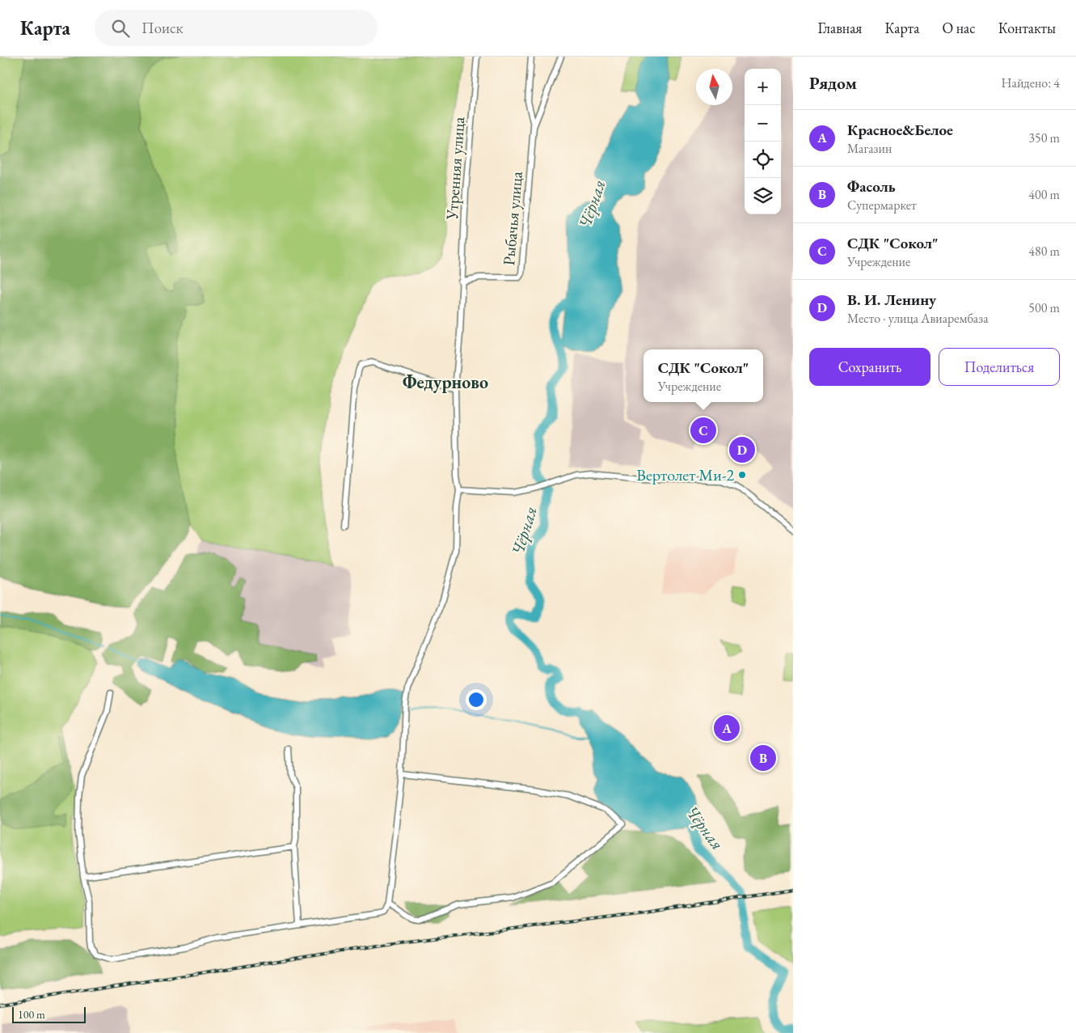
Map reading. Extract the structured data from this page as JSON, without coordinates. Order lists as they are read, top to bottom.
{
  "streets": {
    "street": ["Утренняя улица", "Рыбачья улица"]
  },
  "crossings": [
    ["Утренняя улица", "Рыбачья улица"]
  ],
  "districts": ["Федурново"],
  "water": ["Чёрная"],
  "places": ["Вертолет Ми-2"],
  "scale_bar": "100 m",
  "north": "top",
  "page": {
    "header": "Карта",
    "search": "Поиск",
    "nav": [
      "Главная",
      "Карта",
      "О нас",
      "Контакты"
    ],
    "heading": ["Рядом", "Найдено: 4"],
    "map_buttons": ["+", "−"],
    "list": [
      {
        "mark": "A",
        "name": "Красное&Белое",
        "note": "Магазин",
        "value": "350 m"
      },
      {
        "mark": "B",
        "name": "Фасоль",
        "note": "Супермаркет",
        "value": "400 m"
      },
      {
        "mark": "C",
        "name": "СДК \"Сокол\"",
        "note": "Учреждение",
        "value": "480 m"
      },
      {
        "mark": "D",
        "name": "В. И. Ленину",
        "note": "Место · улица Авиарембаза",
        "value": "500 m"
      }
    ],
    "buttons": ["Сохранить", "Поделиться"],
    "popup": ["СДК \"Сокол\"", "Учреждение"],
    "pins": [
      "C",
      "D",
      "A",
      "B"
    ],
    "scale": "100 m"
  }
}
